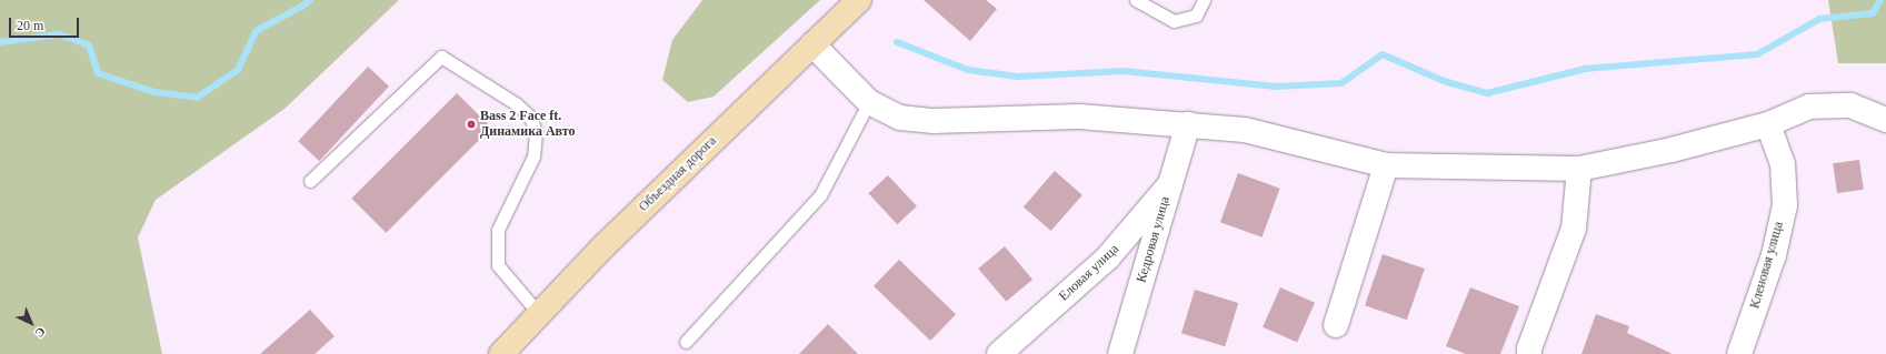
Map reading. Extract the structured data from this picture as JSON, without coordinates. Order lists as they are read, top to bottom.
{
  "streets": {
    "main road": ["Объездная дорога"],
    "street": ["Кедровая улица", "Кленовая улица", "Еловая улица"]
  },
  "crossings": [
    ["Кедровая улица", "Еловая улица"]
  ],
  "places": ["Bass 2 Face ft. Динамика Авто"],
  "scale_bar": "20 m",
  "north": "bottom right"
}
